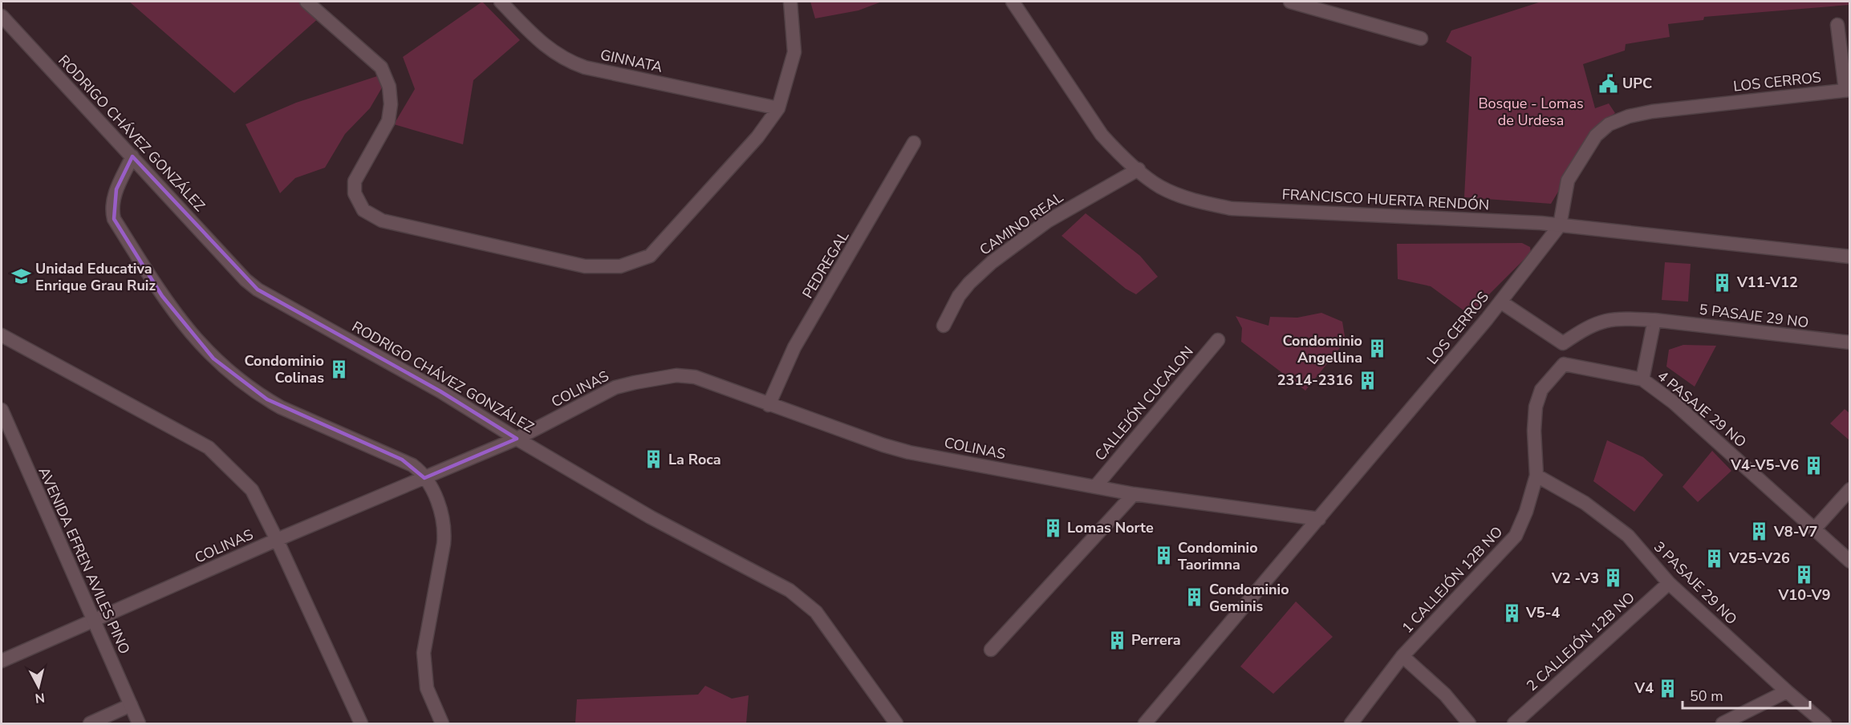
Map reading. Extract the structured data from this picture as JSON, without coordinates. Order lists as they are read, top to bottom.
{
  "streets": {
    "street": [
      "GINNATA",
      "LOS CERROS",
      "RODRIGO CHÁVEZ GONZÁLEZ",
      "FRANCISCO HUERTA RENDÓN",
      "CAMINO REAL",
      "PEDREGAL",
      "5 PASAJE 29 NO",
      "COLINAS",
      "CALLEJÓN CUCALON",
      "4 PASAJE 29 NO",
      "AVENIDA EFREN AVILES PINO",
      "1 CALLEJÓN 12B NO",
      "3 PASAJE 29 NO",
      "2 CALLEJÓN 12B NO"
    ]
  },
  "crossings": [
    ["LOS CERROS", "FRANCISCO HUERTA RENDÓN"],
    ["LOS CERROS", "COLINAS"],
    ["RODRIGO CHÁVEZ GONZÁLEZ", "COLINAS"],
    ["FRANCISCO HUERTA RENDÓN", "CAMINO REAL"],
    ["PEDREGAL", "COLINAS"],
    ["COLINAS", "CALLEJÓN CUCALON"],
    ["COLINAS", "AVENIDA EFREN AVILES PINO"],
    ["4 PASAJE 29 NO", "1 CALLEJÓN 12B NO"],
    ["1 CALLEJÓN 12B NO", "3 PASAJE 29 NO"],
    ["3 PASAJE 29 NO", "2 CALLEJÓN 12B NO"]
  ],
  "parks": ["Bosque - Lomas de Urdesa"],
  "places": {
    "public building": ["UPC"],
    "school or university": ["Unidad Educativa Enrique Grau Ruiz"],
    "building": [
      "V11-V12",
      "Condominio Angellina",
      "Condominio Colinas",
      "2314-2316",
      "La Roca",
      "V4-V5-V6",
      "Lomas Norte",
      "V8-V7",
      "Condominio Taorimna",
      "V25-V26",
      "V10-V9",
      "V2 -V3",
      "Condominio Geminis",
      "V5-4",
      "Perrera",
      "V4"
    ]
  },
  "scale_bar": "50 m",
  "north": "bottom"
}
